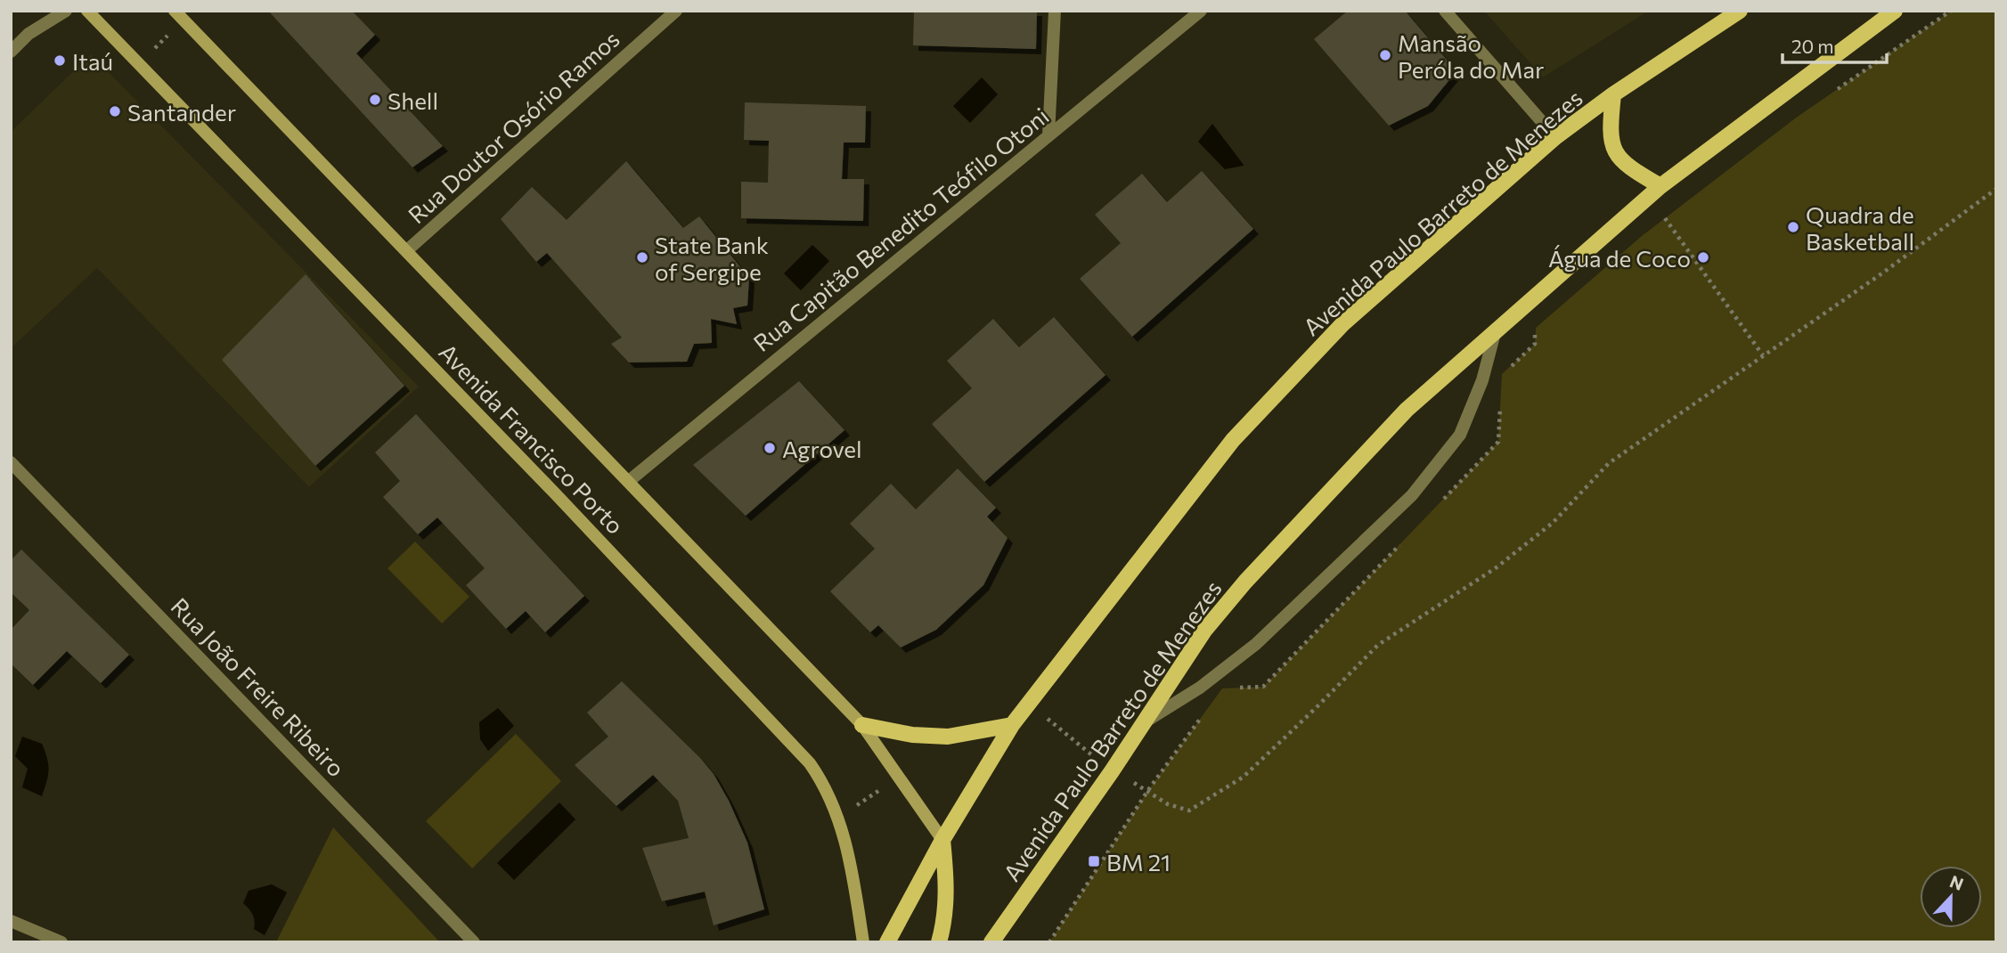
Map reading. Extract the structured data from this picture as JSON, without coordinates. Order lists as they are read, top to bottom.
{
  "streets": {
    "main road": ["Avenida Paulo Barreto de Menezes", "Avenida Francisco Porto"],
    "street": ["Rua Doutor Osório Ramos", "Rua Capitão Benedito Teófilo Otoni", "Rua João Freire Ribeiro"]
  },
  "crossings": [
    ["Rua Doutor Osório Ramos", "Avenida Francisco Porto"],
    ["Avenida Paulo Barreto de Menezes", "Avenida Francisco Porto"],
    ["Rua Capitão Benedito Teófilo Otoni", "Avenida Francisco Porto"]
  ],
  "places": {
    "other": [
      "Mansão Peróla do Mar",
      "Itaú",
      "Shell",
      "Santander",
      "Quadra de Basketball",
      "State Bank of Sergipe",
      "Água de Coco",
      "Agrovel"
    ],
    "transit": ["BM 21"]
  },
  "scale_bar": "20 m",
  "north": "top"
}
